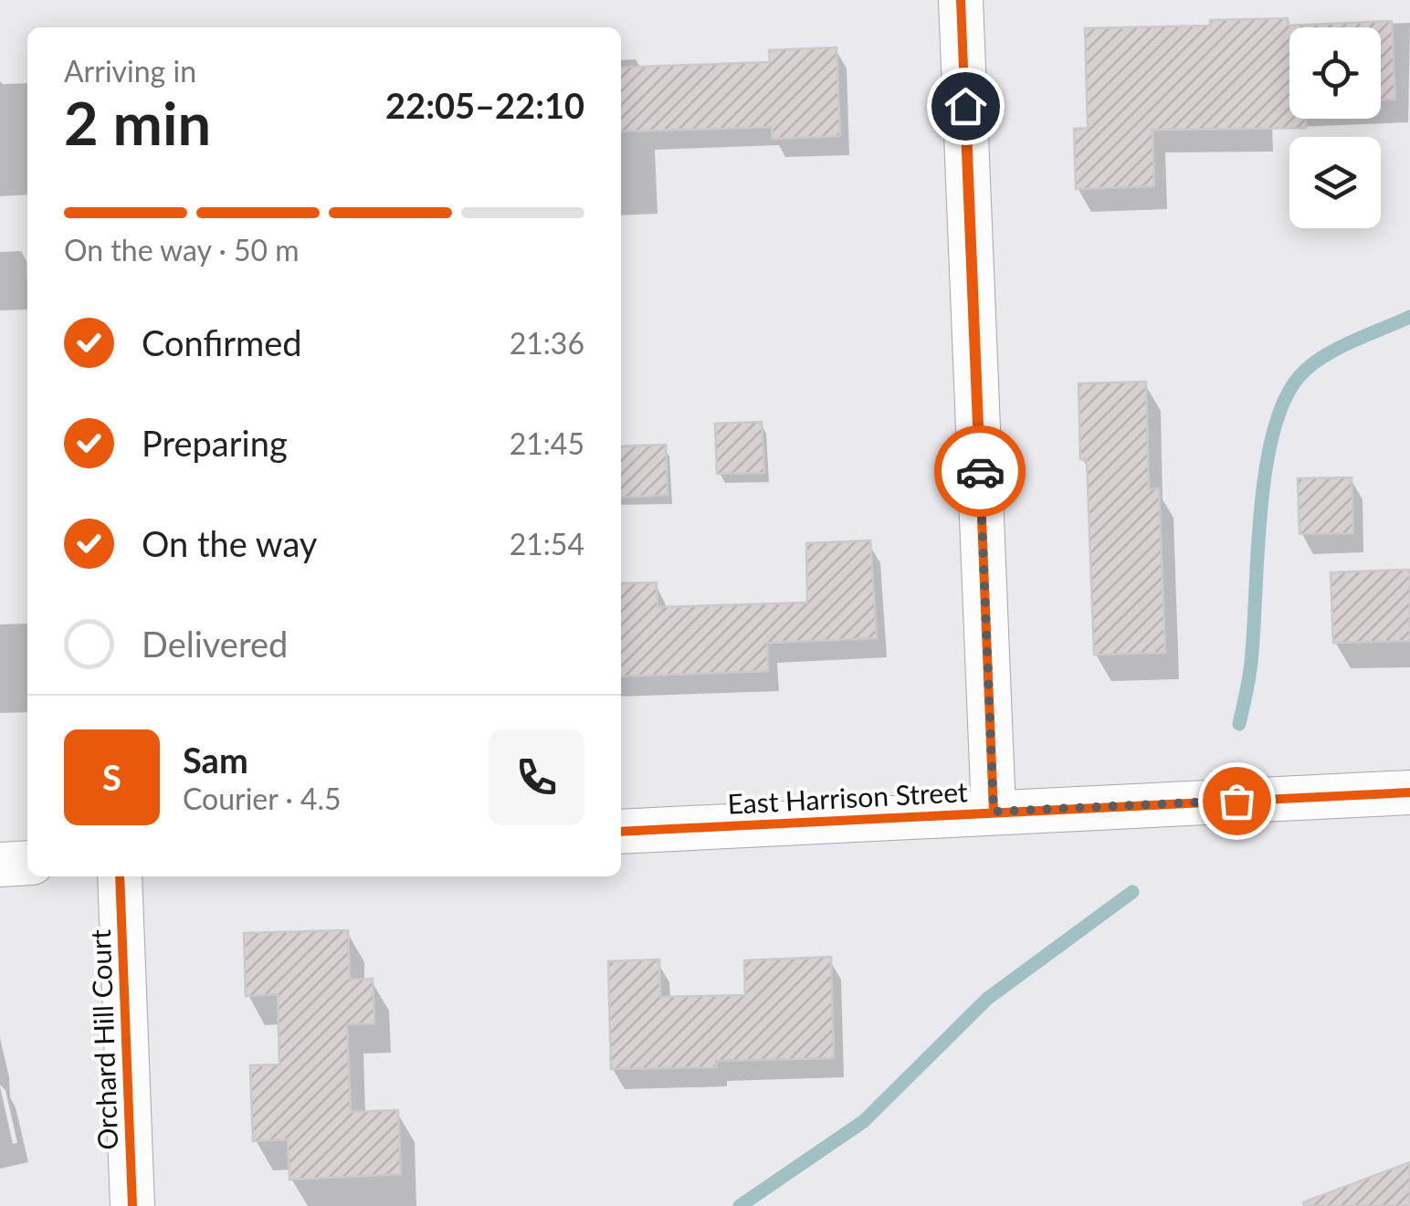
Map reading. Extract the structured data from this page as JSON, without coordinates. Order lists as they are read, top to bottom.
{
  "streets": {
    "street": ["East Harrison Street", "Orchard Hill Court"]
  },
  "page": {
    "heading": ["2 min", "Arriving in", "22:05–22:10"],
    "panel": ["Sam", "Courier · 4.5"],
    "bar": "On the way · 50 m",
    "list": [
      ["Confirmed", "21:36"],
      ["Preparing", "21:45"],
      ["On the way", "21:54"],
      "Delivered"
    ],
    "round": "S"
  }
}
